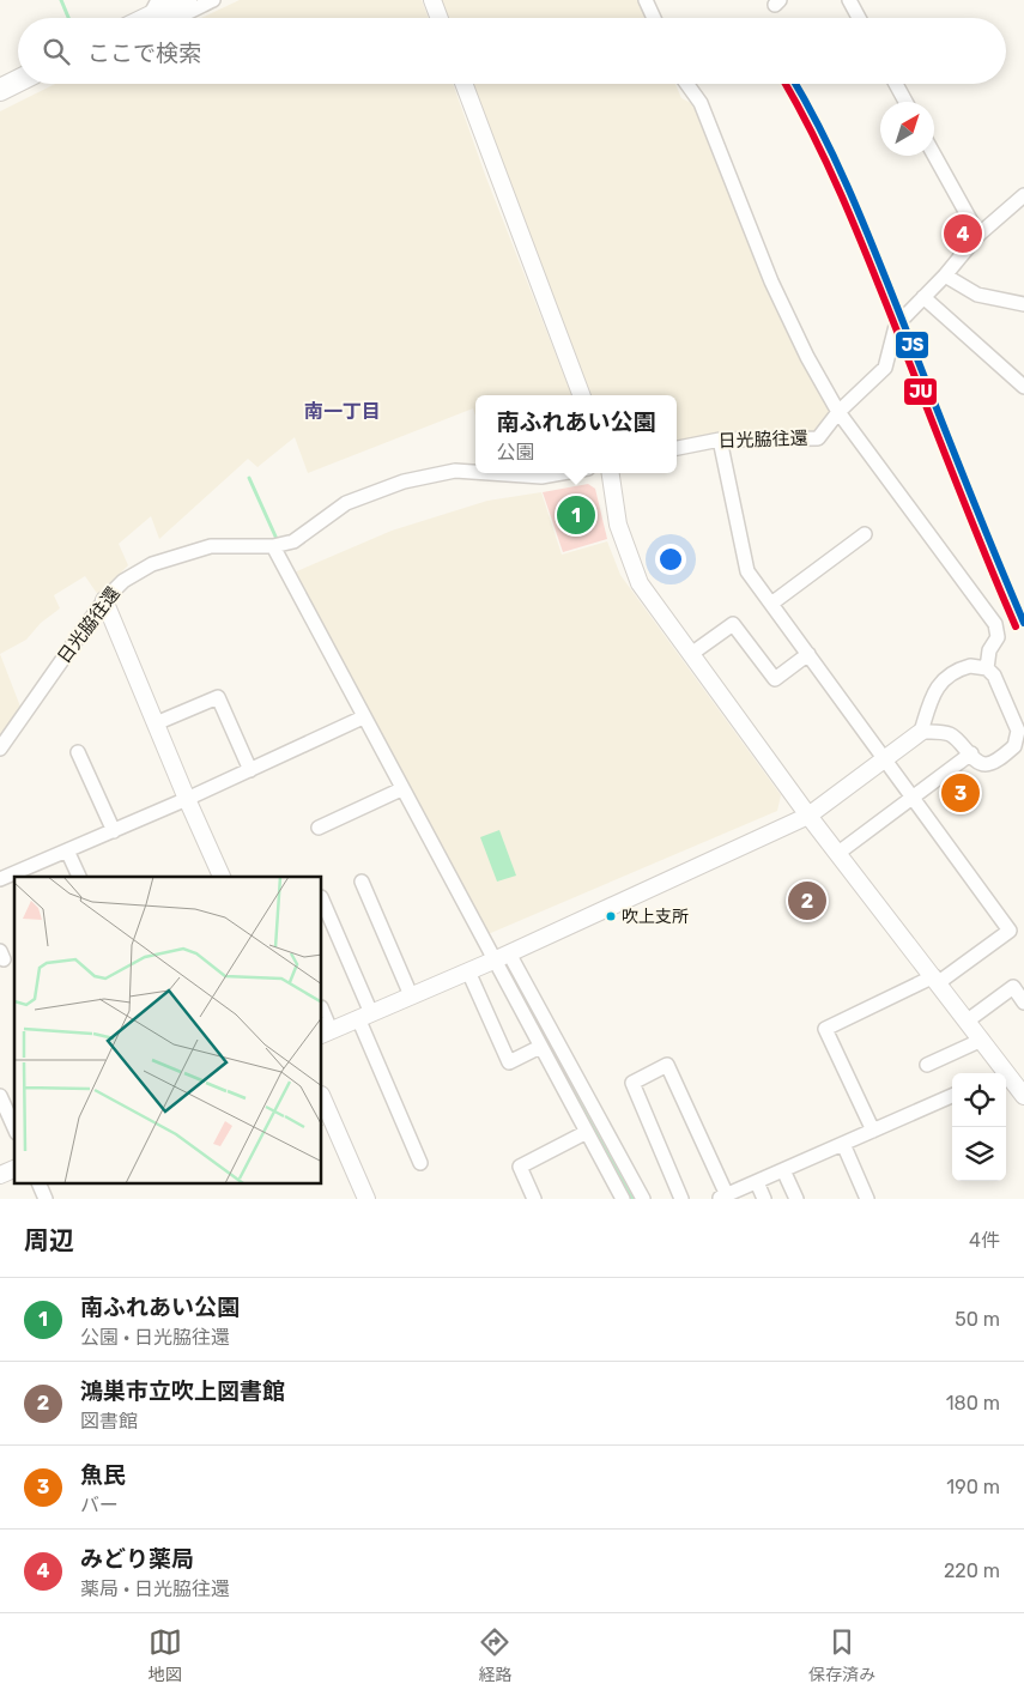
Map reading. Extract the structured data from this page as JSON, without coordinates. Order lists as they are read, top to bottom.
{
  "streets": {
    "street": ["日光脇往還"]
  },
  "districts": ["南一丁目"],
  "places": ["吹上支所"],
  "lines": ["transit line JS", "transit line JU"],
  "north": "top right",
  "page": {
    "search": "ここで検索",
    "pins": [
      "4",
      "1",
      "3",
      "2"
    ],
    "popup": ["南ふれあい公園", "公園"],
    "heading": ["周辺", "4件"],
    "list": [
      {
        "mark": "1",
        "name": "南ふれあい公園",
        "note": "公園 · 日光脇往還",
        "value": "50 m"
      },
      {
        "mark": "2",
        "name": "鴻巣市立吹上図書館",
        "note": "図書館",
        "value": "180 m"
      },
      {
        "mark": "3",
        "name": "魚民",
        "note": "バー",
        "value": "190 m"
      },
      {
        "mark": "4",
        "name": "みどり薬局",
        "note": "薬局 · 日光脇往還",
        "value": "220 m"
      }
    ],
    "nav": ["地図", "経路", "保存済み"]
  }
}
